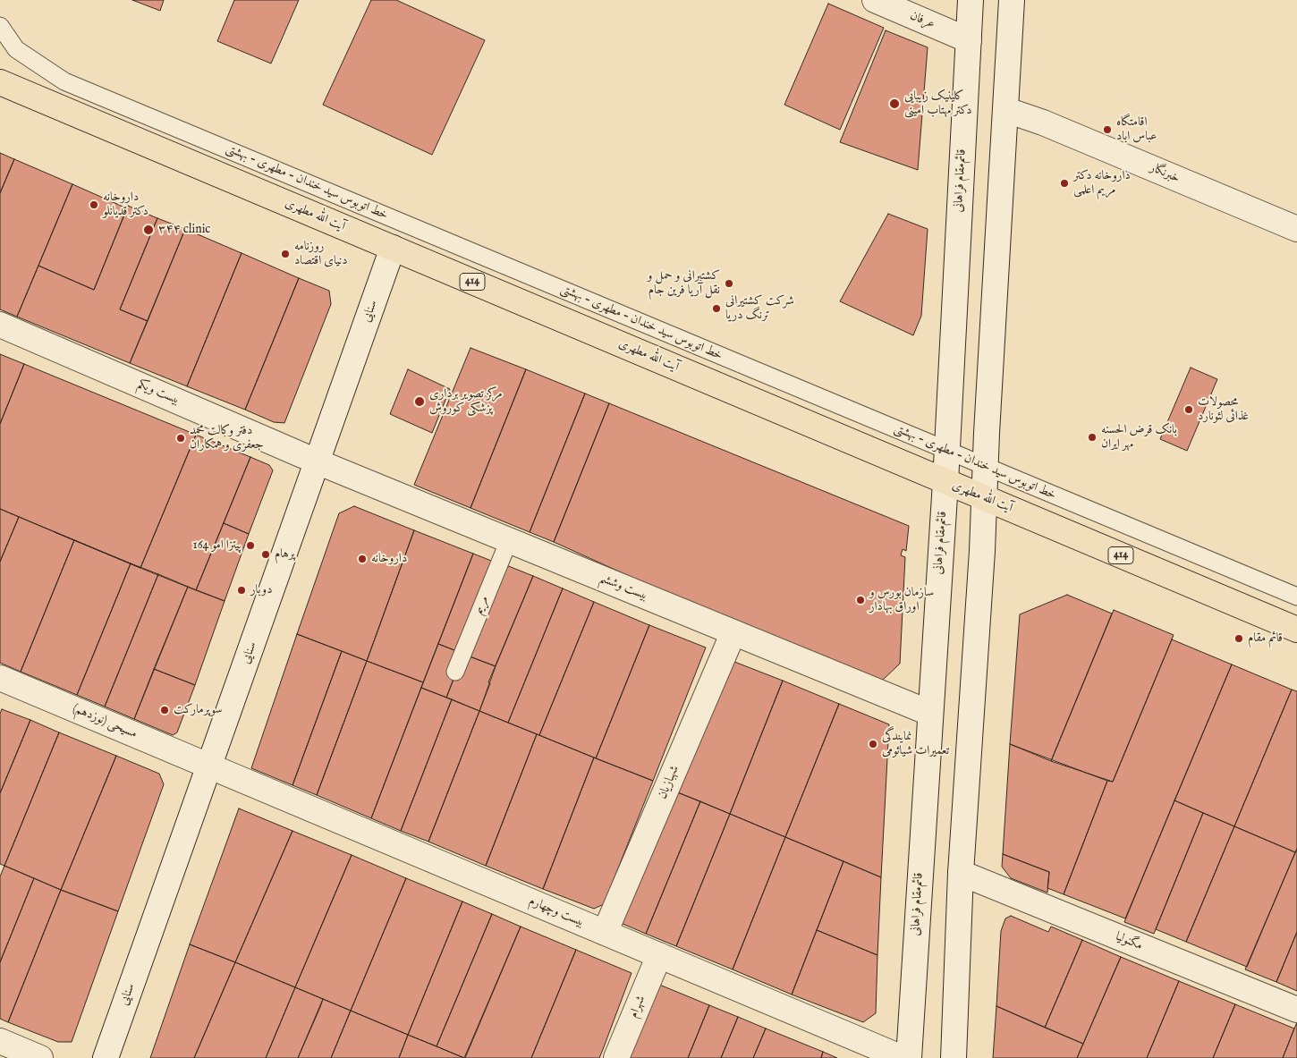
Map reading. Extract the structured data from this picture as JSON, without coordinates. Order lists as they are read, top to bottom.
{
  "streets": {
    "main road": ["آیت الله مطهری", "414"],
    "street": [
      "عرفان",
      "خبرنگار",
      "قائم‌مقام فراهانی",
      "سنایی",
      "بیست ویکم",
      "بیست وششم",
      "مسیحی (نوزدهم)",
      "شهبازیان",
      "بیست وچهارم",
      "مگنولیا",
      "شهرام"
    ],
    "lane": ["خط اتوبوس سید خندان - مطهری - بهشتی", "مریم"]
  },
  "crossings": [
    ["عرفان", "قائم‌مقام فراهانی"],
    ["قائم‌مقام فراهانی", "خط اتوبوس سید خندان - مطهری - بهشتی"],
    ["قائم‌مقام فراهانی", "آیت الله مطهری"],
    ["قائم‌مقام فراهانی", "بیست وششم"],
    ["آیت الله مطهری", "سنایی"],
    ["سنایی", "بیست ویکم"],
    ["سنایی", "بیست وششم"],
    ["سنایی", "مسیحی (نوزدهم)"],
    ["سنایی", "بیست وچهارم"],
    ["بیست ویکم", "بیست وششم"],
    ["بیست وششم", "مریم"],
    ["بیست وششم", "شهبازیان"],
    ["مسیحی (نوزدهم)", "بیست وچهارم"],
    ["شهبازیان", "بیست وچهارم"],
    ["بیست وچهارم", "شهرام"]
  ],
  "places": [
    "کلینیک زیبایی دکتر مهتاب امینی",
    "اقامتگاه عباس اباد",
    "داروخانه دکتر مریم اعلمی",
    "داروخانه دکتر قدیانلو",
    "۳۴۴ clinic",
    "روزنامه دنیای اقتصاد",
    "کشتیرانی و حمل و نقل آریا فرین جام",
    "شرکت کشتیرانی ترنگ دریا",
    "مرکز تصویر برداری پزشکی کوروش",
    "محصولات غذائی لئونارد",
    "بانک قرض الحسنه مهر ایران",
    "دفتر وکالت محمد جعفری و همکاران",
    "پیتزا امو 164",
    "پرهام",
    "داروخانه",
    "دوبار",
    "سازمان بورس و اوراق بهادار",
    "قائم مقام",
    "سوپرمارکت",
    "نمایندگی تعمیرات شیائومی"
  ]
}
